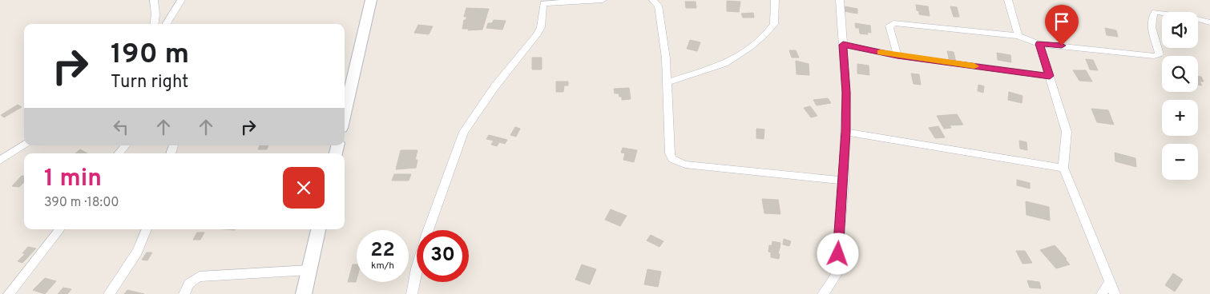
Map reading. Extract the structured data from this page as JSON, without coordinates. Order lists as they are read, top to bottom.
{
  "page": {
    "map_buttons": ["+", "−"],
    "turn": ["190 m", "Turn right"],
    "heading": ["1 min", "390 m · 18:00"],
    "speed": "22 km/h",
    "limit": "30"
  }
}
